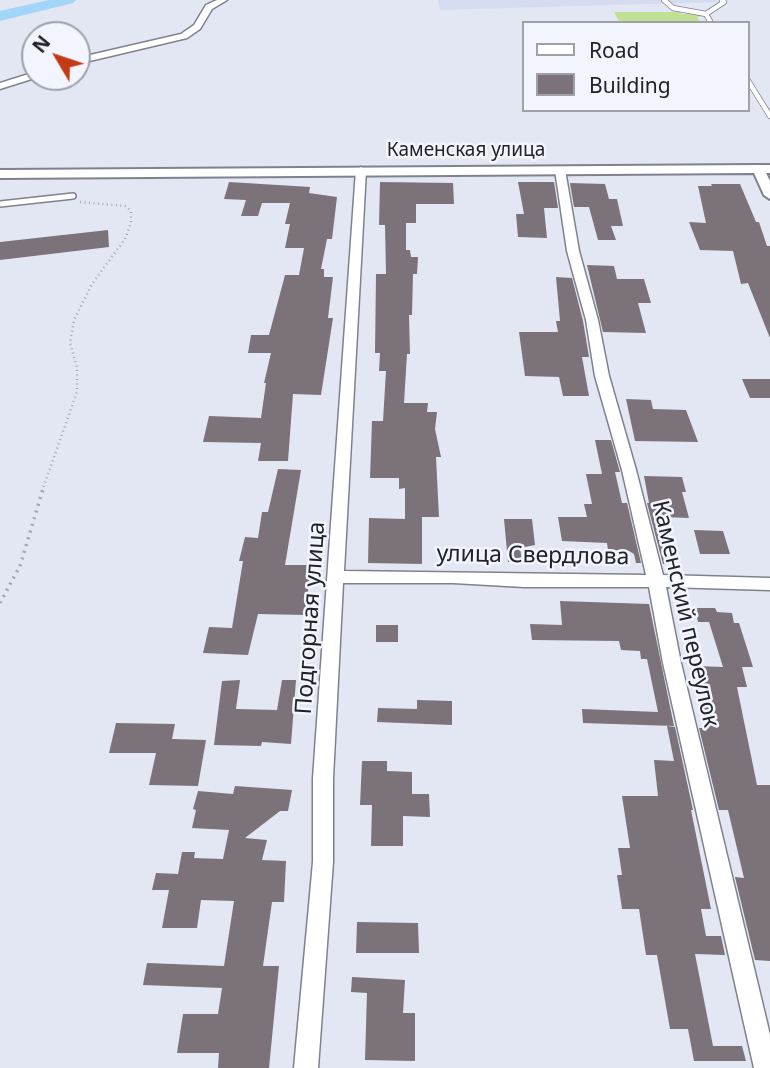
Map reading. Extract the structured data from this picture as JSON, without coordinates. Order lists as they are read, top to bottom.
{
  "streets": {
    "street": [
      "Каменская улица",
      "улица Свердлова",
      "Каменский переулок",
      "Подгорная улица"
    ]
  },
  "crossings": [
    ["Каменская улица", "Каменский переулок"],
    ["Каменская улица", "Подгорная улица"],
    ["улица Свердлова", "Каменский переулок"],
    ["улица Свердлова", "Подгорная улица"]
  ],
  "legend": ["Road", "Building"],
  "north": "top left"
}
